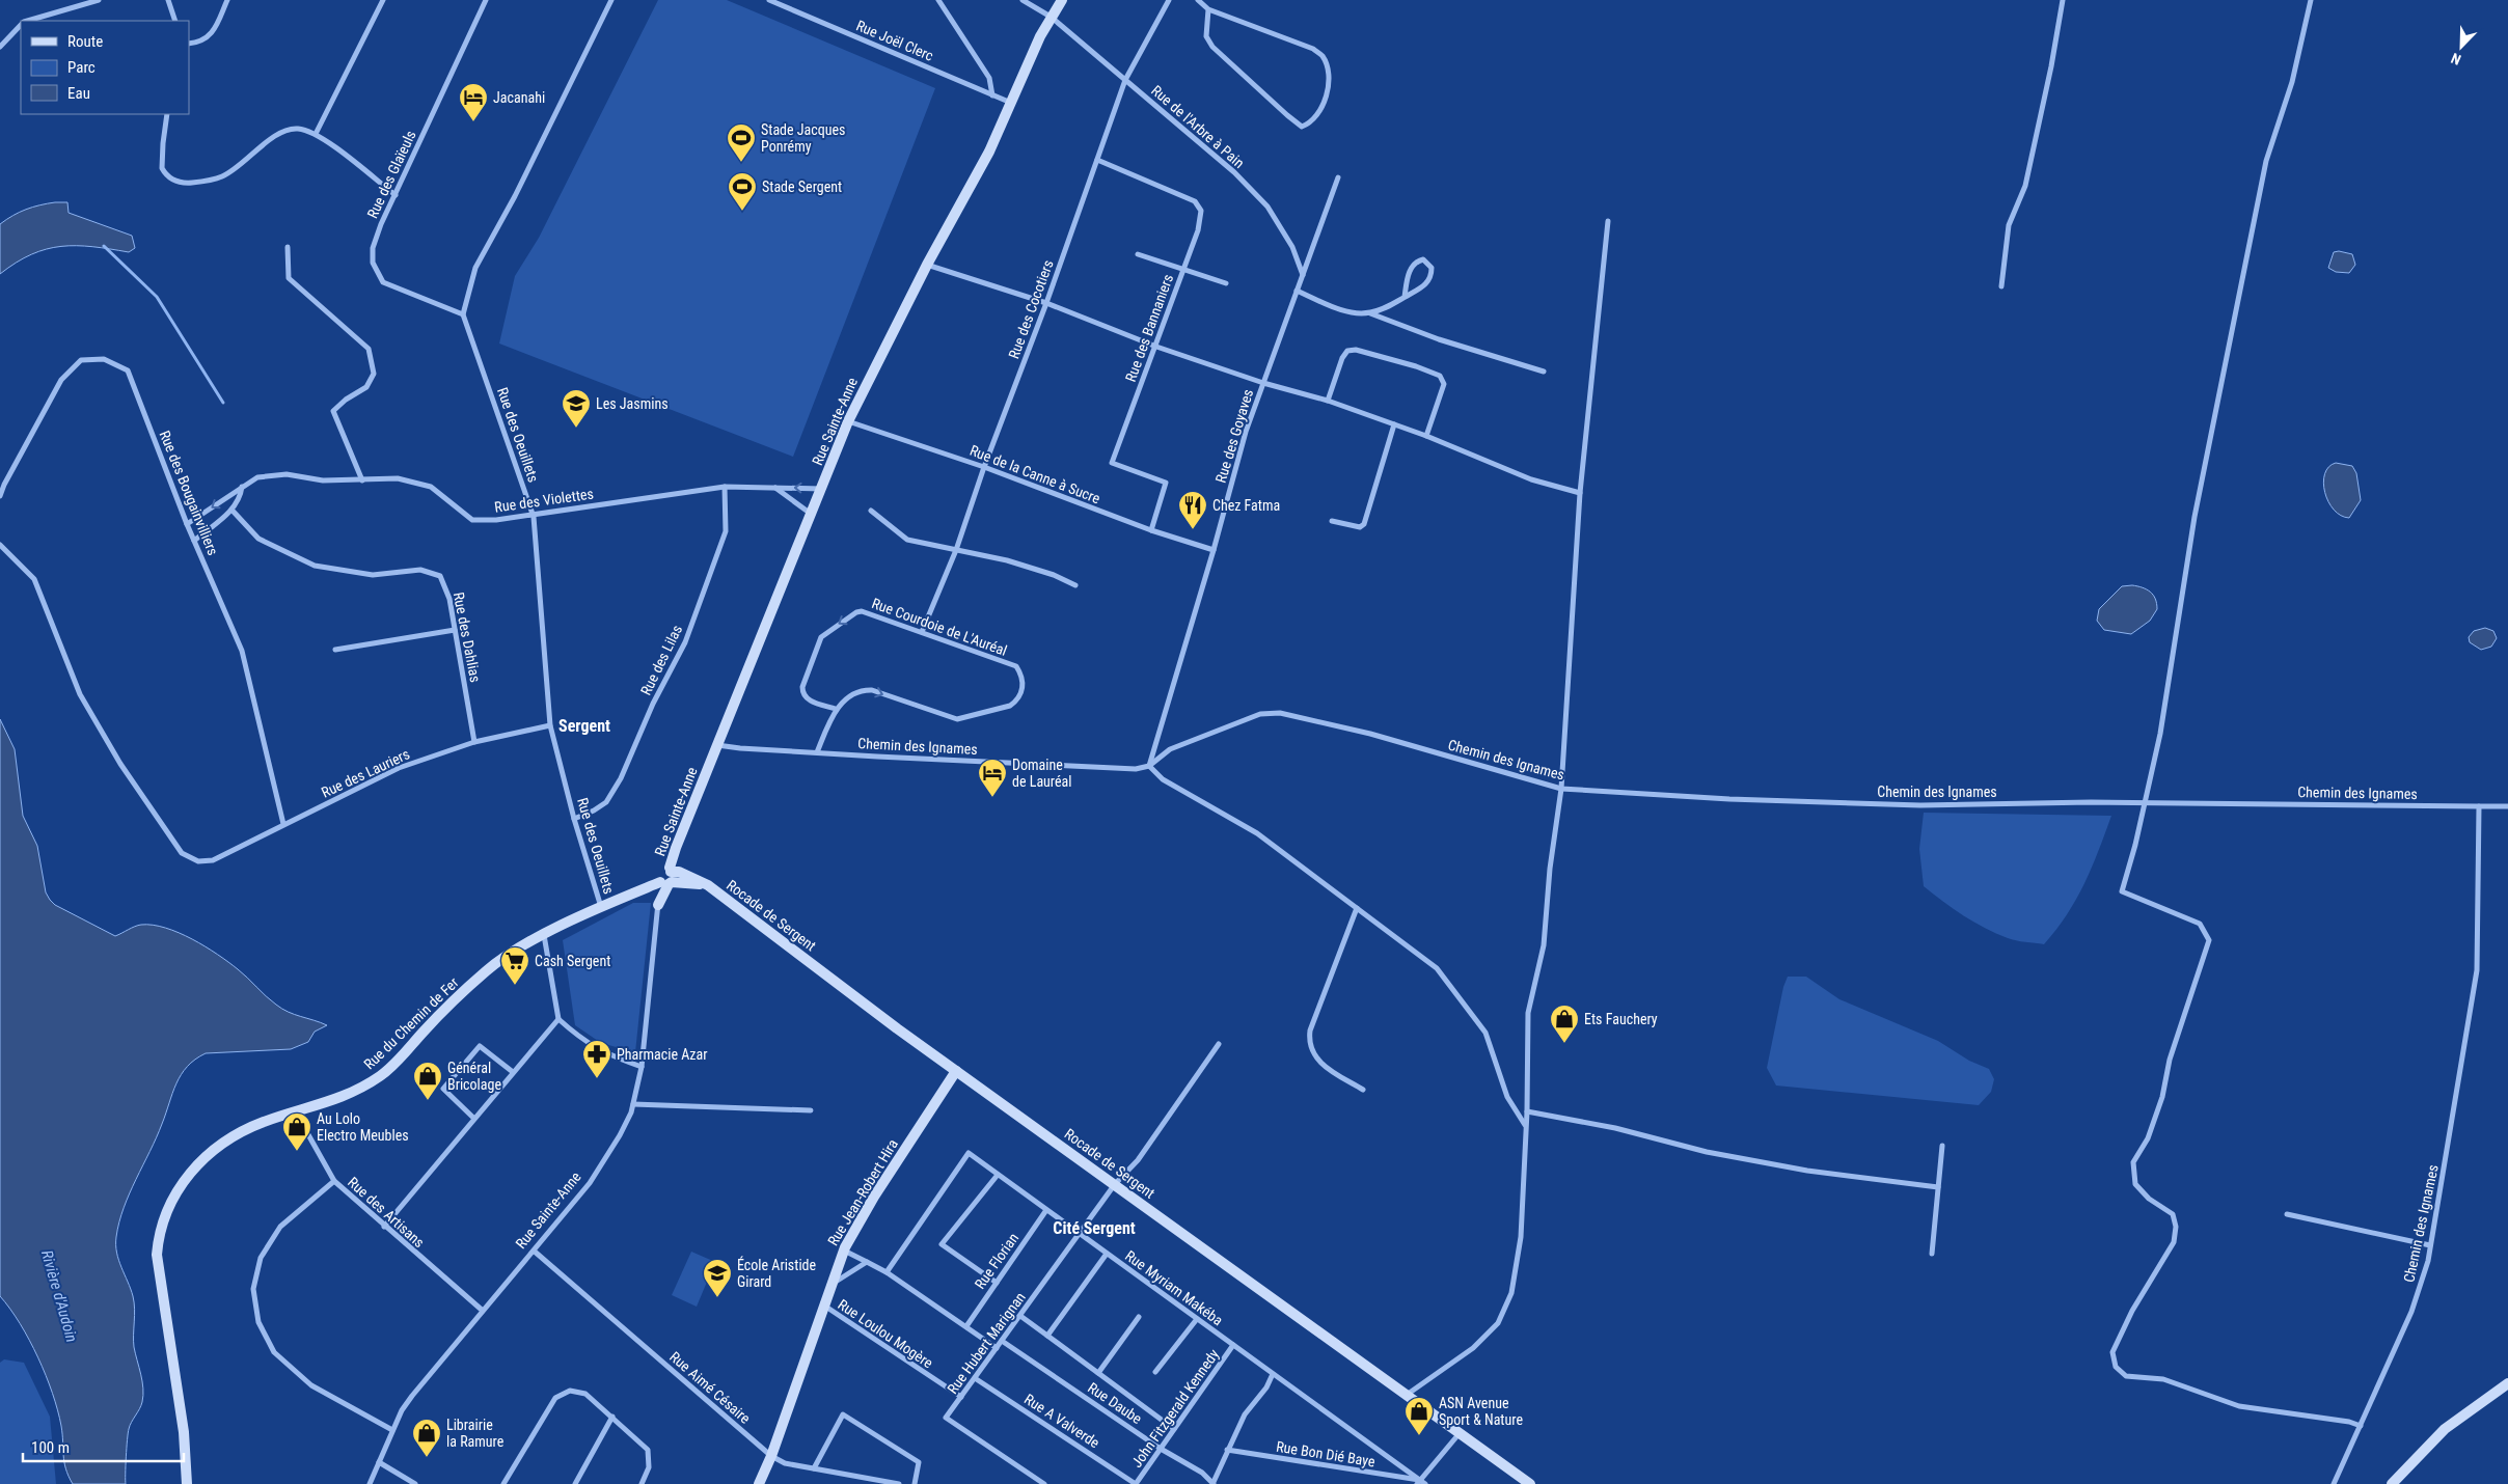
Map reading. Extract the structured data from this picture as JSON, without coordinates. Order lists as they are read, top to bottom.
{
  "streets": {
    "main road": [
      "Rue Sainte-Anne",
      "Rocade de Sergent",
      "Rue du Chemin de Fer",
      "Rue Jean-Robert Hira"
    ],
    "street": [
      "Rue Joël Clerc",
      "Rue de l'Arbre à Pain",
      "Rue des Glaïeuls",
      "Rue des Cocotiers",
      "Rue des Bannaniers",
      "Rue des Oeuillets",
      "Rue des Goyaves",
      "Rue de la Canne à Sucre",
      "Rue des Bougainvilliers",
      "Rue des Violettes",
      "Rue Courdoie de L'Auréal",
      "Rue des Dahlias",
      "Rue des Lilas",
      "Chemin des Ignames",
      "Rue des Lauriers",
      "Rue des Artisans",
      "Rue Florian",
      "Rue Myriam Makéba",
      "Rue Loulou Mogère",
      "Rue Hubert Marignan",
      "Rue Aimé Césaire",
      "Rue Daube",
      "John Fitzgerald Kennedy",
      "Rue A Valverde",
      "Rue Bon Dié Baye"
    ]
  },
  "crossings": [
    ["Rue Joël Clerc", "Rue Sainte-Anne"],
    ["Rue de l'Arbre à Pain", "Rue des Cocotiers"],
    ["Rue de l'Arbre à Pain", "Rue Sainte-Anne"],
    ["Rue de l'Arbre à Pain", "Rue des Goyaves"],
    ["Rue des Glaïeuls", "Rue des Oeuillets"],
    ["Rue des Cocotiers", "Rue des Bannaniers"],
    ["Rue des Cocotiers", "Rue de la Canne à Sucre"],
    ["Rue des Cocotiers", "Rue Courdoie de L'Auréal"],
    ["Rue des Bannaniers", "Rue de la Canne à Sucre"],
    ["Rue Sainte-Anne", "Rue de la Canne à Sucre"],
    ["Rue Sainte-Anne", "Rue des Violettes"],
    ["Rue Sainte-Anne", "Chemin des Ignames"],
    ["Rue Sainte-Anne", "Rocade de Sergent"],
    ["Rue Sainte-Anne", "Rue du Chemin de Fer"],
    ["Rue Sainte-Anne", "Rue des Artisans"],
    ["Rue Sainte-Anne", "Rue Aimé Césaire"],
    ["Rue des Oeuillets", "Rue des Violettes"],
    ["Rue des Oeuillets", "Rue des Lilas"],
    ["Rue des Oeuillets", "Rue des Lauriers"],
    ["Rue des Oeuillets", "Rue du Chemin de Fer"],
    ["Rue des Goyaves", "Rue de la Canne à Sucre"],
    ["Rue des Goyaves", "Chemin des Ignames"],
    ["Rue des Bougainvilliers", "Rue des Violettes"],
    ["Rue des Bougainvilliers", "Rue des Lauriers"],
    ["Rue des Violettes", "Rue des Lilas"],
    ["Rue des Dahlias", "Rue des Lauriers"],
    ["Rocade de Sergent", "Rue du Chemin de Fer"],
    ["Rocade de Sergent", "Rue Jean-Robert Hira"],
    ["Rocade de Sergent", "Rue Hubert Marignan"],
    ["Rue du Chemin de Fer", "Rue des Artisans"],
    ["Rue Jean-Robert Hira", "Rue Loulou Mogère"],
    ["Rue Jean-Robert Hira", "Rue Aimé Césaire"],
    ["Rue Florian", "Rue Myriam Makéba"],
    ["Rue Myriam Makéba", "Rue Hubert Marignan"],
    ["Rue Myriam Makéba", "John Fitzgerald Kennedy"],
    ["Rue Myriam Makéba", "Rue Bon Dié Baye"],
    ["Rue Loulou Mogère", "Rue Hubert Marignan"],
    ["Rue Hubert Marignan", "Rue Daube"],
    ["Rue Hubert Marignan", "Rue A Valverde"],
    ["Rue Daube", "John Fitzgerald Kennedy"],
    ["John Fitzgerald Kennedy", "Rue A Valverde"]
  ],
  "districts": ["Sergent", "Cité Sergent"],
  "water": ["Rivière d'Audoin"],
  "places": {
    "hotel": ["Jacanahi", "Domaine de Lauréal"],
    "sports": ["Stade Jacques Ponrémy", "Stade Sergent"],
    "school or university": ["Les Jasmins", "École Aristide Girard"],
    "restaurant": ["Chez Fatma"],
    "supermarket": ["Cash Sergent"],
    "shop": [
      "Ets Fauchery",
      "Général Bricolage",
      "Au Lolo Electro Meubles",
      "ASN Avenue Sport & Nature",
      "Librairie la Ramure"
    ],
    "pharmacy": ["Pharmacie Azar"]
  },
  "legend": ["Route", "Parc", "Eau"],
  "scale_bar": "100 m",
  "north": "bottom left"
}
